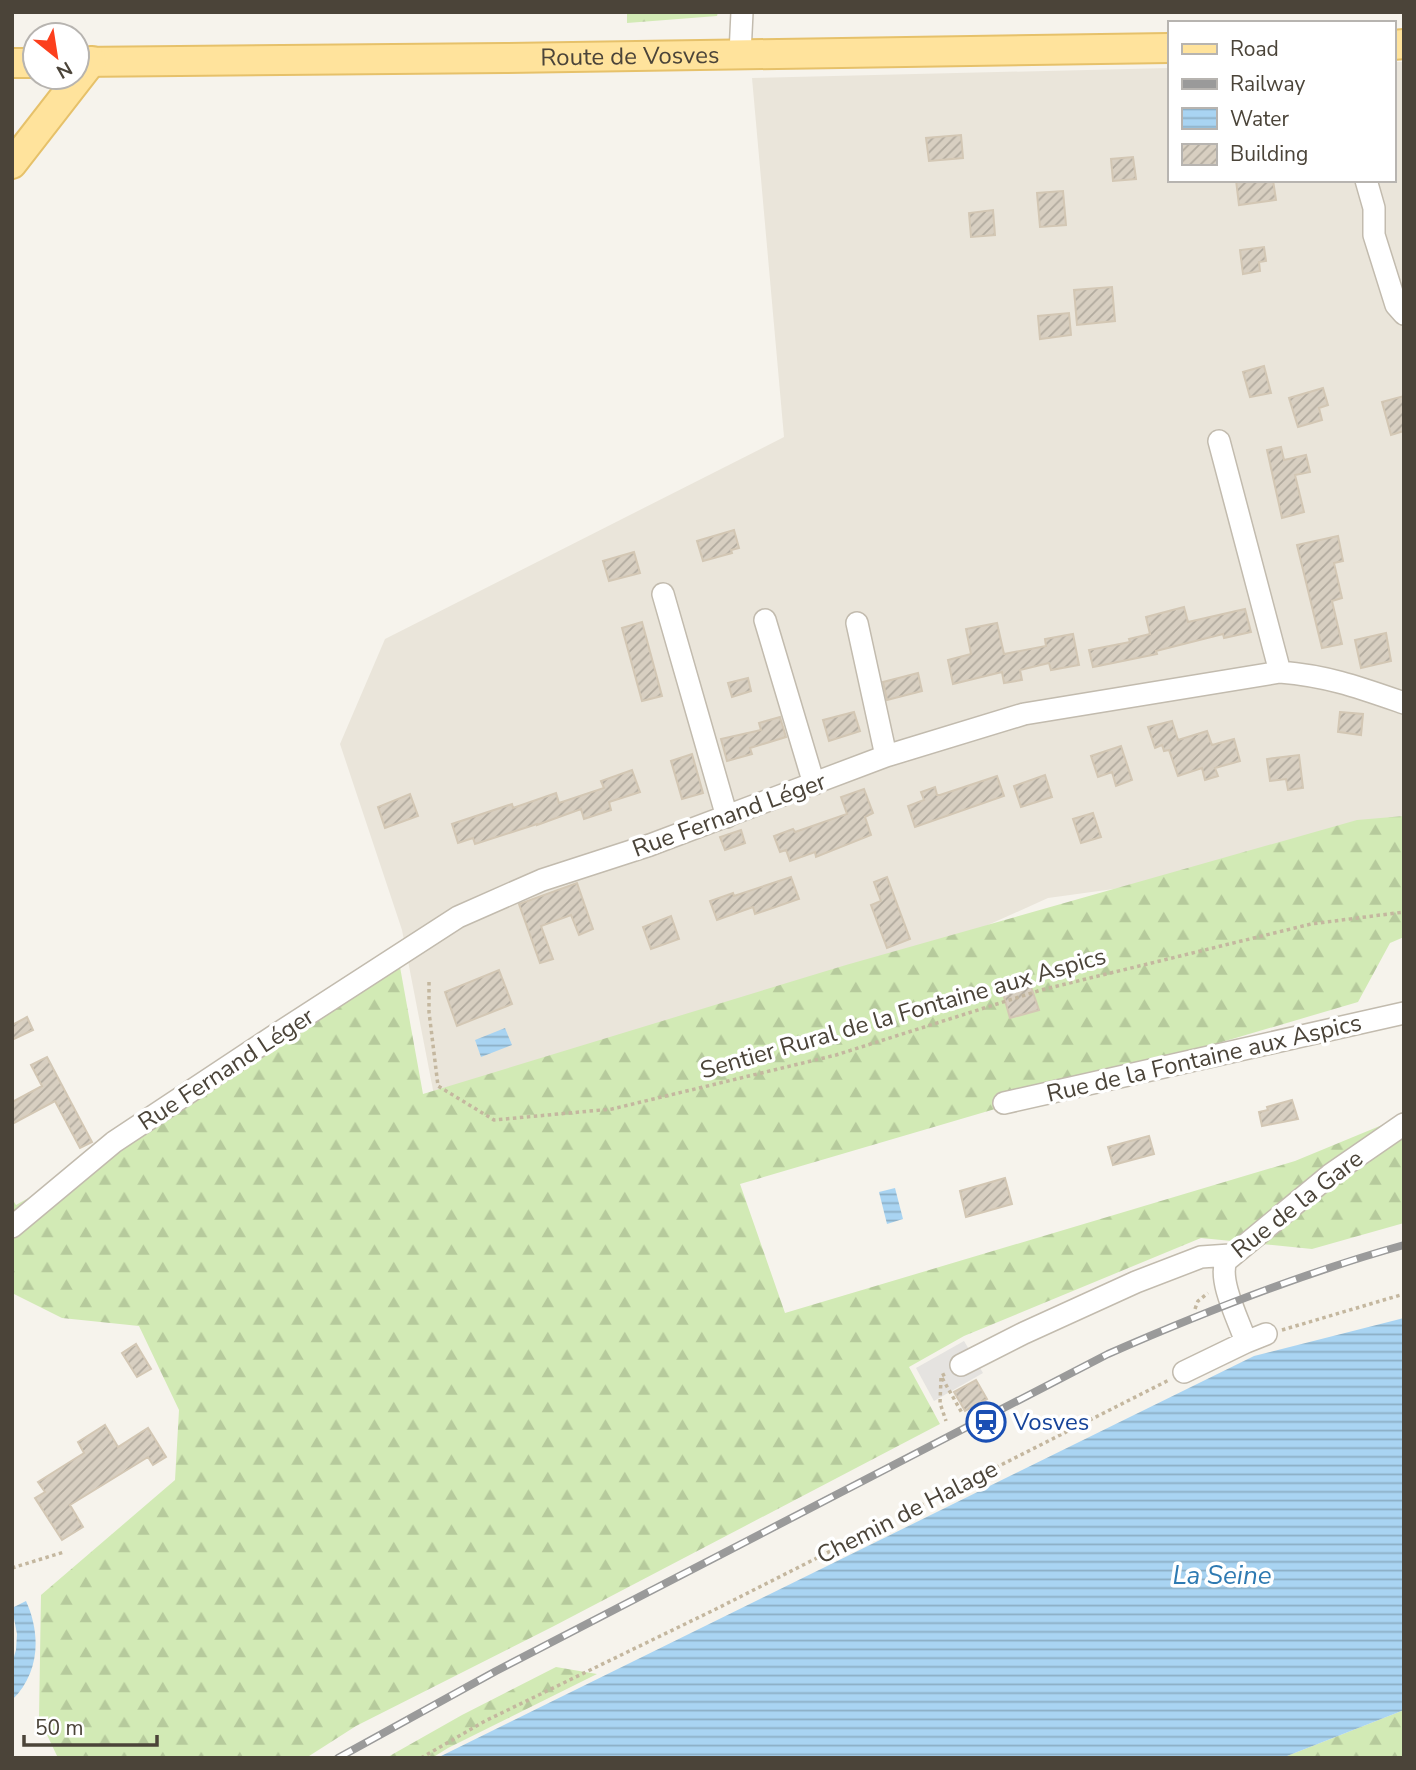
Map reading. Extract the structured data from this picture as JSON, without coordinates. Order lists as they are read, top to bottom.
{
  "streets": {
    "main road": ["Route de Vosves"],
    "street": ["Rue Fernand Léger", "Rue de la Fontaine aux Aspics", "Rue de la Gare"],
    "path": ["Sentier Rural de la Fontaine aux Aspics", "Chemin de Halage"]
  },
  "water": ["La Seine"],
  "places": {
    "station": ["Vosves"]
  },
  "legend": [
    "Road",
    "Railway",
    "Water",
    "Building"
  ],
  "scale_bar": "50 m",
  "north": "bottom right"
}
